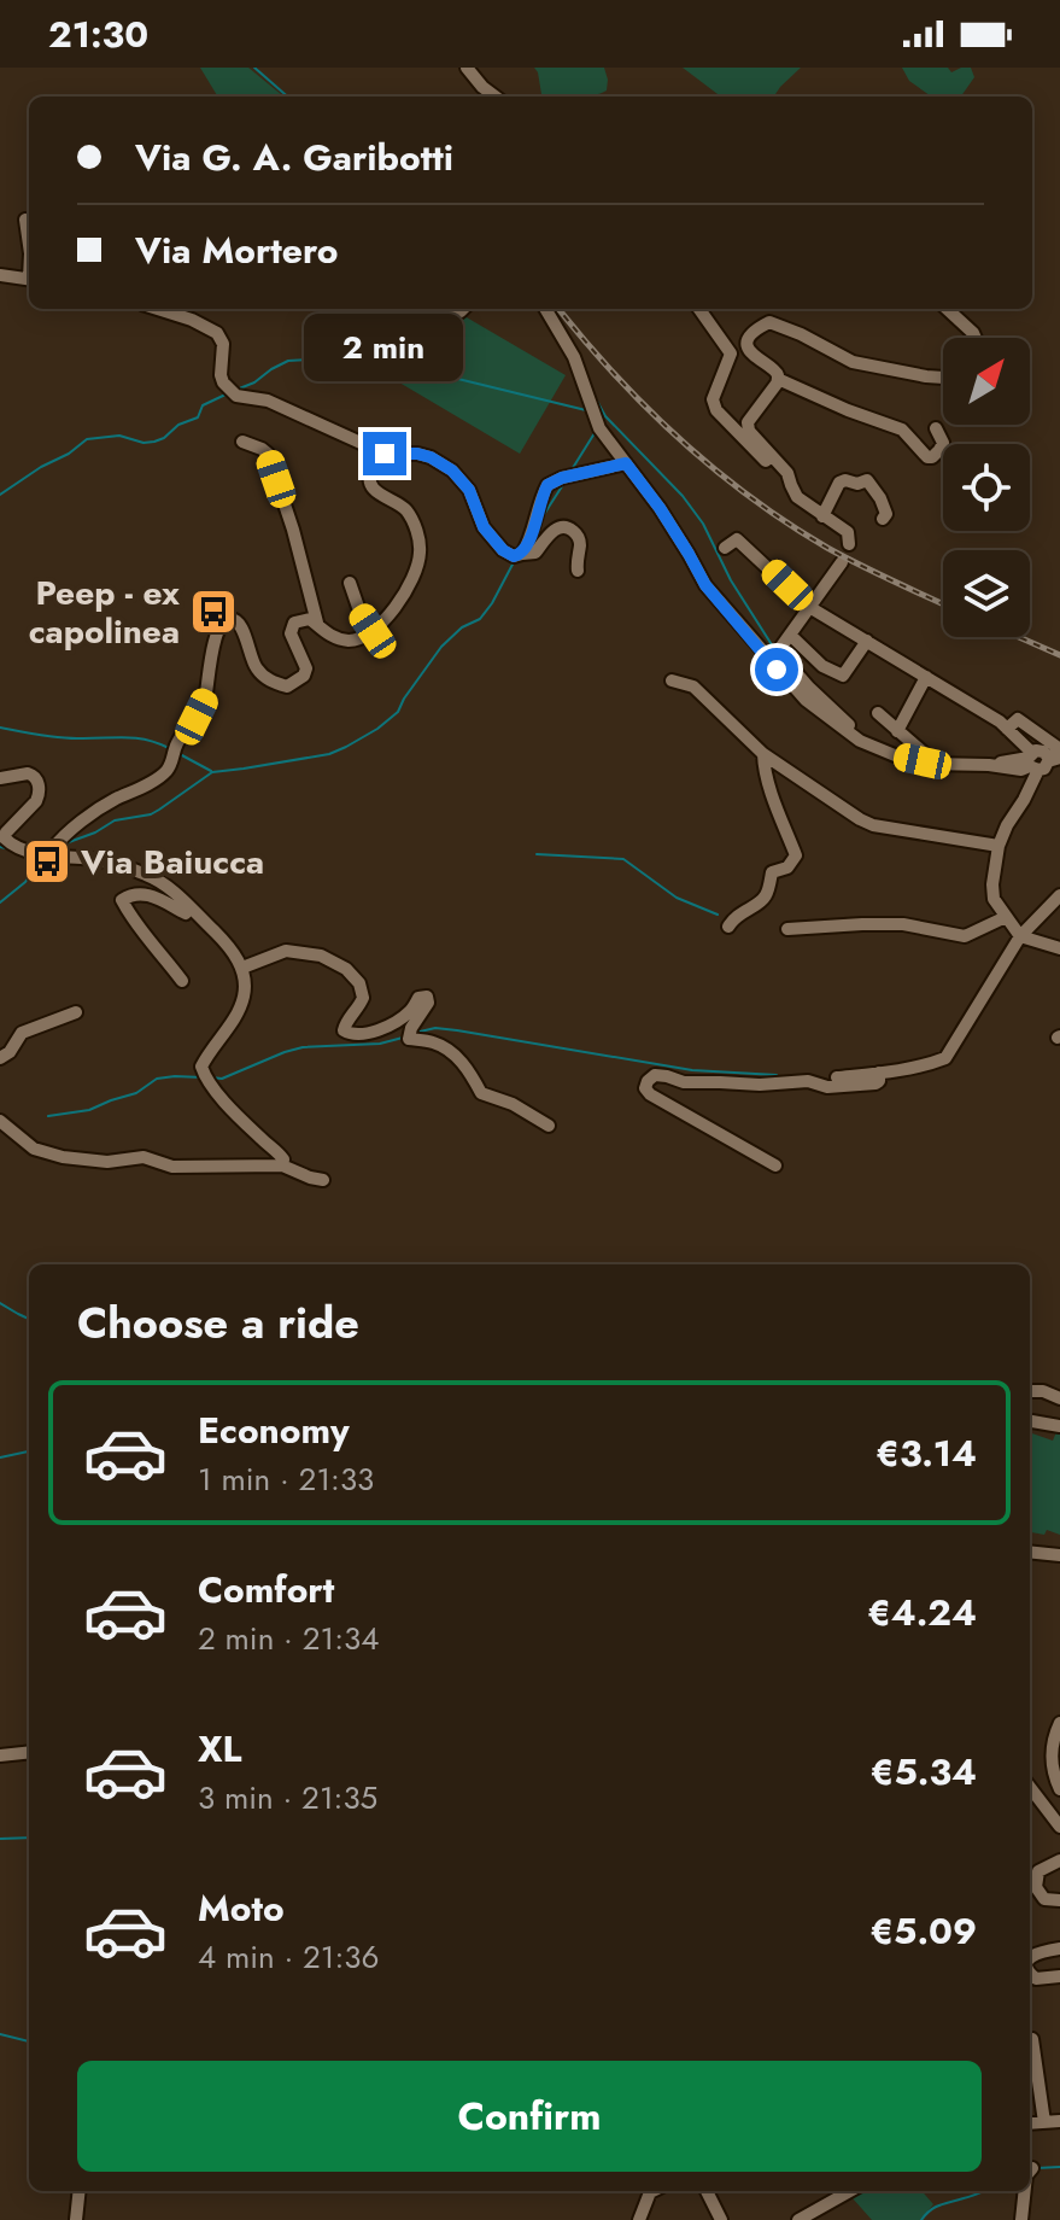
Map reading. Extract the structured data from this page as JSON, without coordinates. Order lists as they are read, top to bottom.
{
  "places": {
    "bus stop": ["Peep - ex capolinea", "Via Baiucca"]
  },
  "north": "top right",
  "page": {
    "status": "21:30",
    "banner": ["Via G. A. Garibotti", "Via Mortero"],
    "bubble": "2 min",
    "heading": "Choose a ride",
    "list": [
      {
        "name": "Economy",
        "note": "1 min · 21:33",
        "value": "€3.14"
      },
      {
        "name": "Comfort",
        "note": "2 min · 21:34",
        "value": "€4.24"
      },
      {
        "name": "XL",
        "note": "3 min · 21:35",
        "value": "€5.34"
      },
      {
        "name": "Moto",
        "note": "4 min · 21:36",
        "value": "€5.09"
      }
    ],
    "buttons": "Confirm"
  }
}
